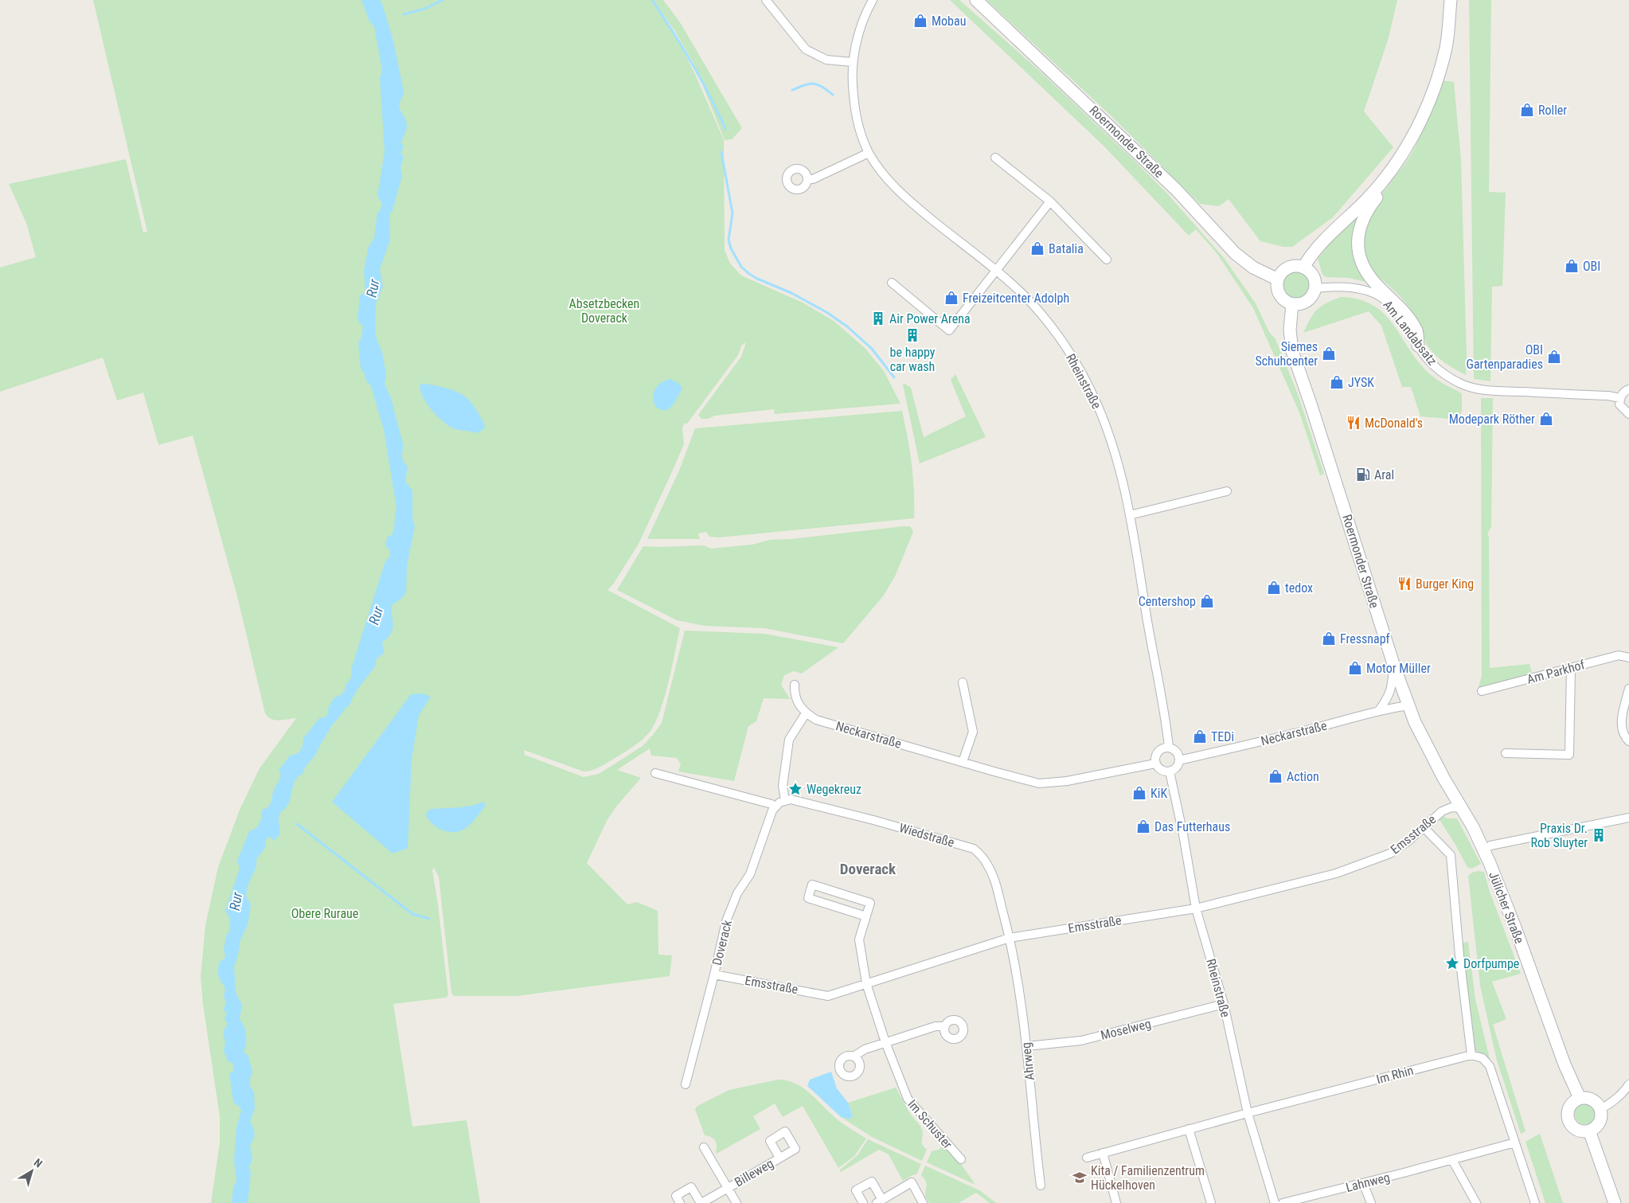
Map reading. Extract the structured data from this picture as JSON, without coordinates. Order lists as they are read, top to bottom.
{
  "streets": {
    "main road": ["Roermonder Straße", "Jülicher Straße"],
    "street": [
      "Am Landabsatz",
      "Rheinstraße",
      "Am Parkhof",
      "Neckarstraße",
      "Emsstraße",
      "Wiedstraße",
      "Doverack",
      "Moselweg",
      "Ahrweg",
      "Im Rhin",
      "Im Schuster",
      "Billeweg",
      "Lahnweg"
    ]
  },
  "crossings": [
    ["Roermonder Straße", "Am Landabsatz"],
    ["Roermonder Straße", "Neckarstraße"],
    ["Roermonder Straße", "Emsstraße"],
    ["Roermonder Straße", "Jülicher Straße"],
    ["Rheinstraße", "Neckarstraße"],
    ["Rheinstraße", "Emsstraße"],
    ["Rheinstraße", "Moselweg"],
    ["Rheinstraße", "Im Rhin"],
    ["Emsstraße", "Wiedstraße"],
    ["Emsstraße", "Jülicher Straße"],
    ["Emsstraße", "Doverack"],
    ["Emsstraße", "Ahrweg"],
    ["Emsstraße", "Im Schuster"],
    ["Wiedstraße", "Ahrweg"],
    ["Moselweg", "Ahrweg"]
  ],
  "districts": ["Doverack"],
  "water": ["Rur"],
  "parks": ["Absetzbecken Doverack", "Obere Ruraue"],
  "places": {
    "shop": [
      "Mobau",
      "Roller",
      "Batalia",
      "OBI",
      "Freizeitcenter Adolph",
      "Siemes Schuhcenter",
      "OBI Gartenparadies",
      "JYSK",
      "Modepark Röther",
      "tedox",
      "Centershop",
      "Fressnapf",
      "Motor Müller",
      "TEDi",
      "Action",
      "KiK",
      "Das Futterhaus"
    ],
    "building": ["Air Power Arena", "be happy car wash", "Praxis Dr. Rob Sluyter"],
    "restaurant": ["McDonald's", "Burger King"],
    "fuel station": ["Aral"],
    "place": ["Wegekreuz", "Dorfpumpe"],
    "school or university": ["Kita / Familienzentrum Hückelhoven"]
  },
  "north": "top right"
}
